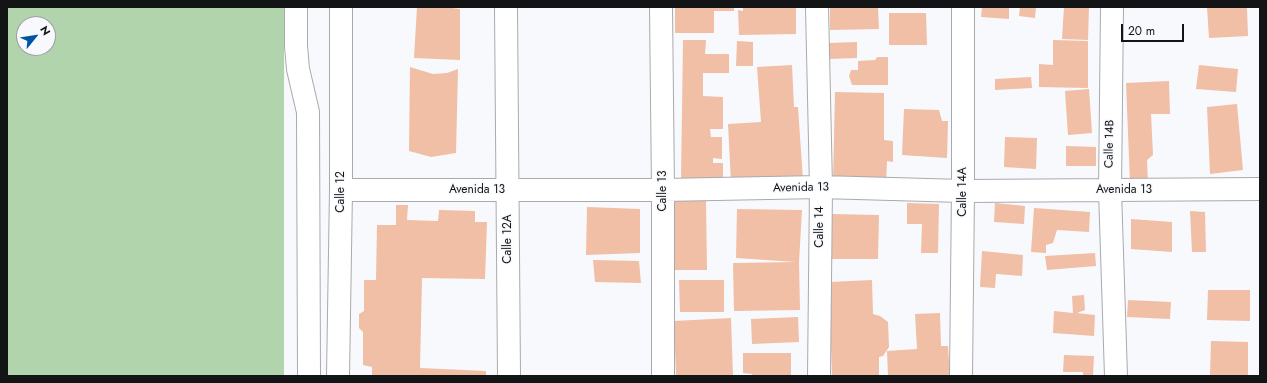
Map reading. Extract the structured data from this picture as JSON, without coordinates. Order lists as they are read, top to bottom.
{
  "streets": {
    "street": [
      "Calle 14B",
      "Avenida 13",
      "Calle 13",
      "Calle 12",
      "Calle 14A",
      "Calle 14",
      "Calle 12A"
    ]
  },
  "crossings": [
    ["Calle 14B", "Avenida 13"],
    ["Avenida 13", "Calle 13"],
    ["Avenida 13", "Calle 12"],
    ["Avenida 13", "Calle 14A"],
    ["Avenida 13", "Calle 14"],
    ["Avenida 13", "Calle 12A"]
  ],
  "scale_bar": "20 m",
  "north": "top right"
}
